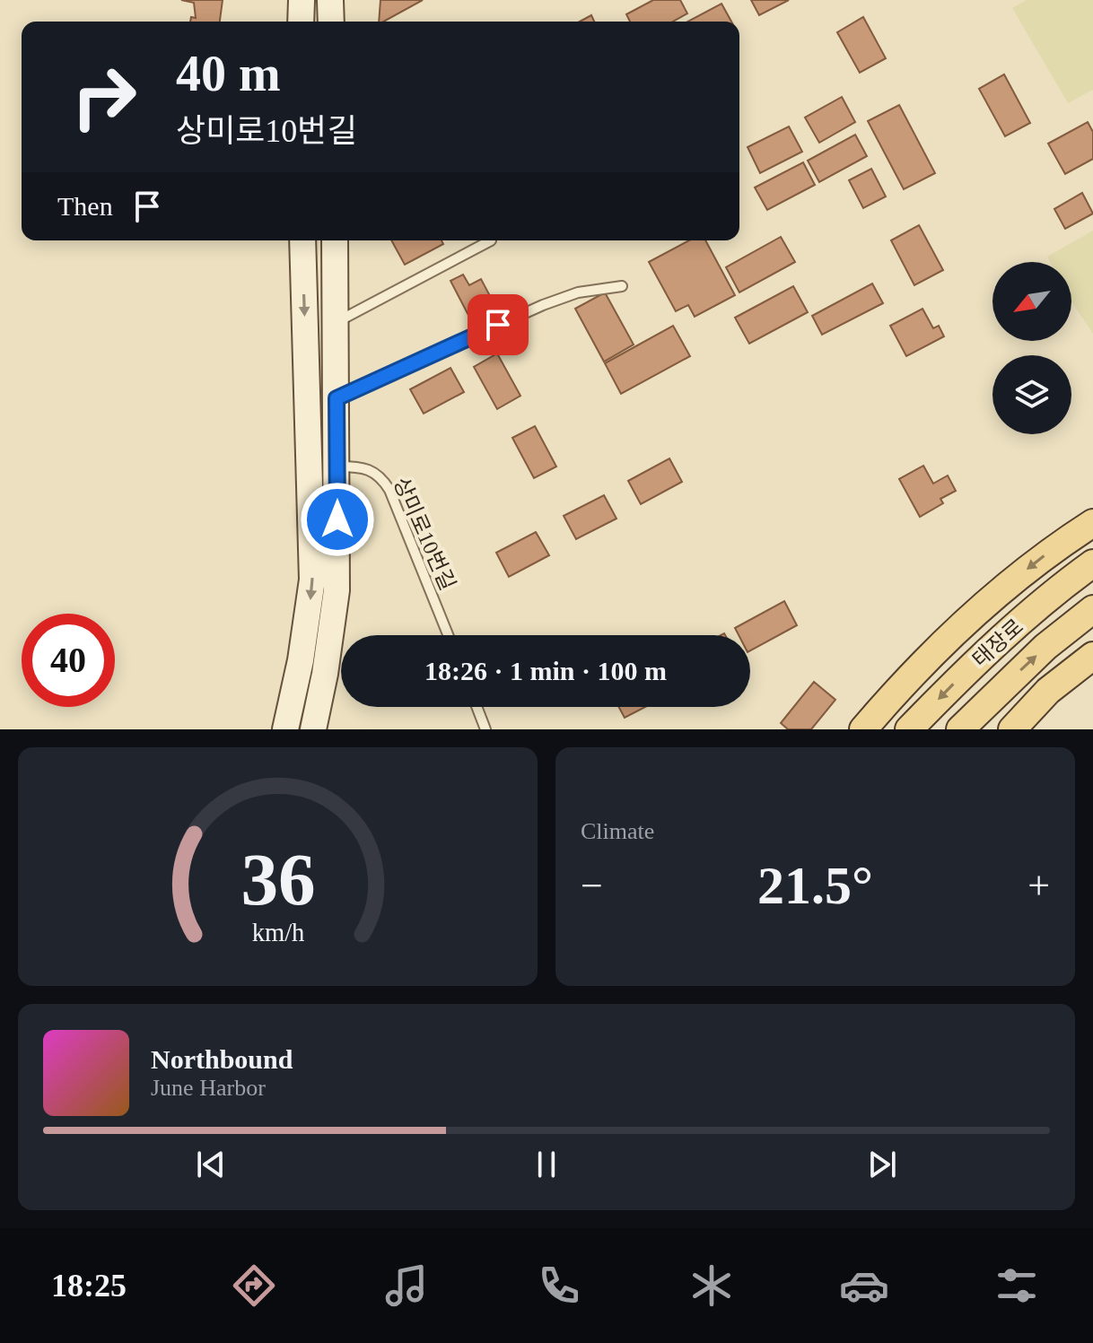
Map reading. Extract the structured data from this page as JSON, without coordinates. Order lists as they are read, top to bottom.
{
  "streets": {
    "main road": ["태장로"],
    "lane": ["상미로10번길"]
  },
  "north": "bottom left",
  "page": {
    "turn": ["40 m", "상미로10번길"],
    "then": "Then",
    "limit": "40",
    "trip": "18:26 · 1 min · 100 m",
    "tile": "Climate",
    "heat": ["−", "21.5°", "+"],
    "song": ["Northbound", "June Harbor"],
    "tabs": "18:25",
    "gauge": ["36", "km/h"]
  }
}
